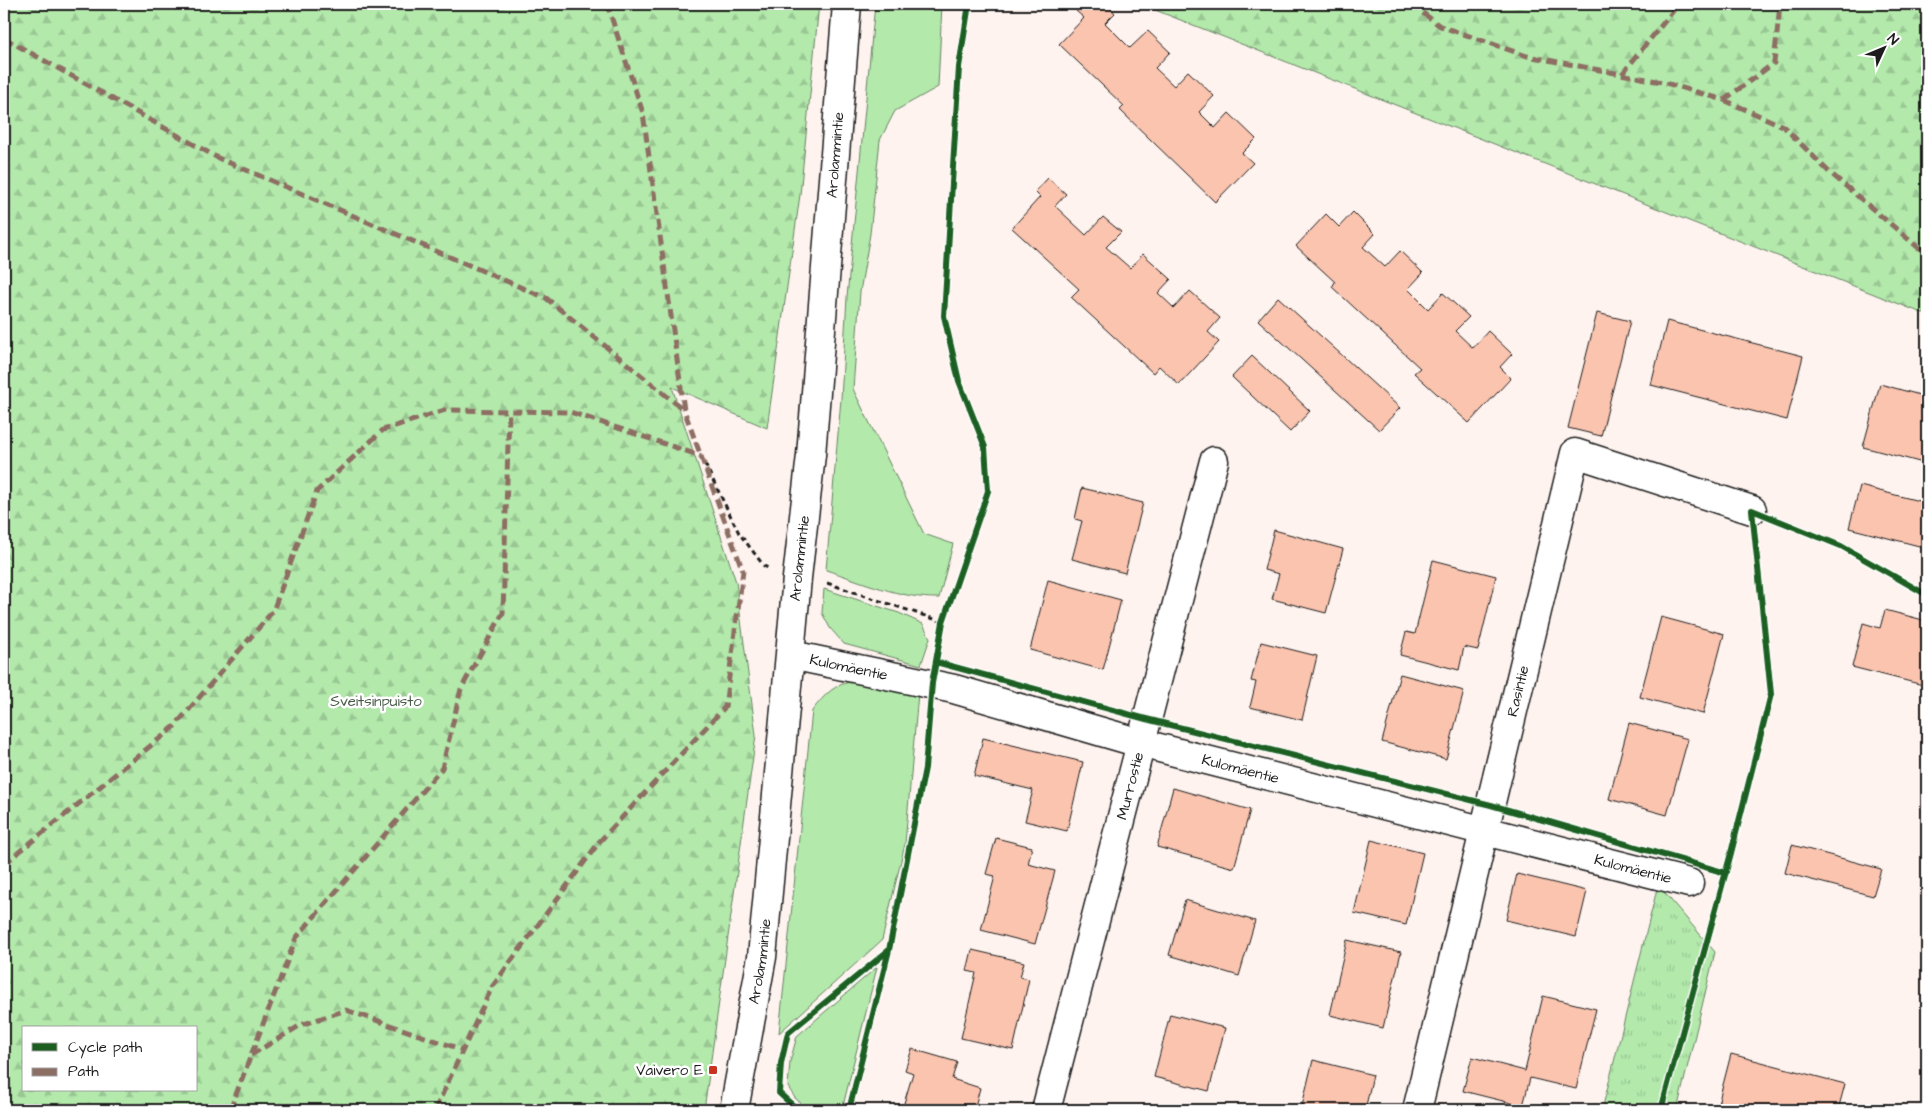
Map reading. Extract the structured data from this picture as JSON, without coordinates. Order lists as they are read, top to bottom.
{
  "streets": {
    "street": [
      "Arolammintie",
      "Kulomäentie",
      "Rasintie",
      "Murrostie"
    ]
  },
  "crossings": [
    ["Arolammintie", "Kulomäentie"],
    ["Kulomäentie", "Rasintie"],
    ["Kulomäentie", "Murrostie"]
  ],
  "parks": ["Sveitsinpuisto"],
  "places": {
    "transit": ["Vaivero E"]
  },
  "legend": ["Cycle path", "Path"],
  "north": "top right"
}
